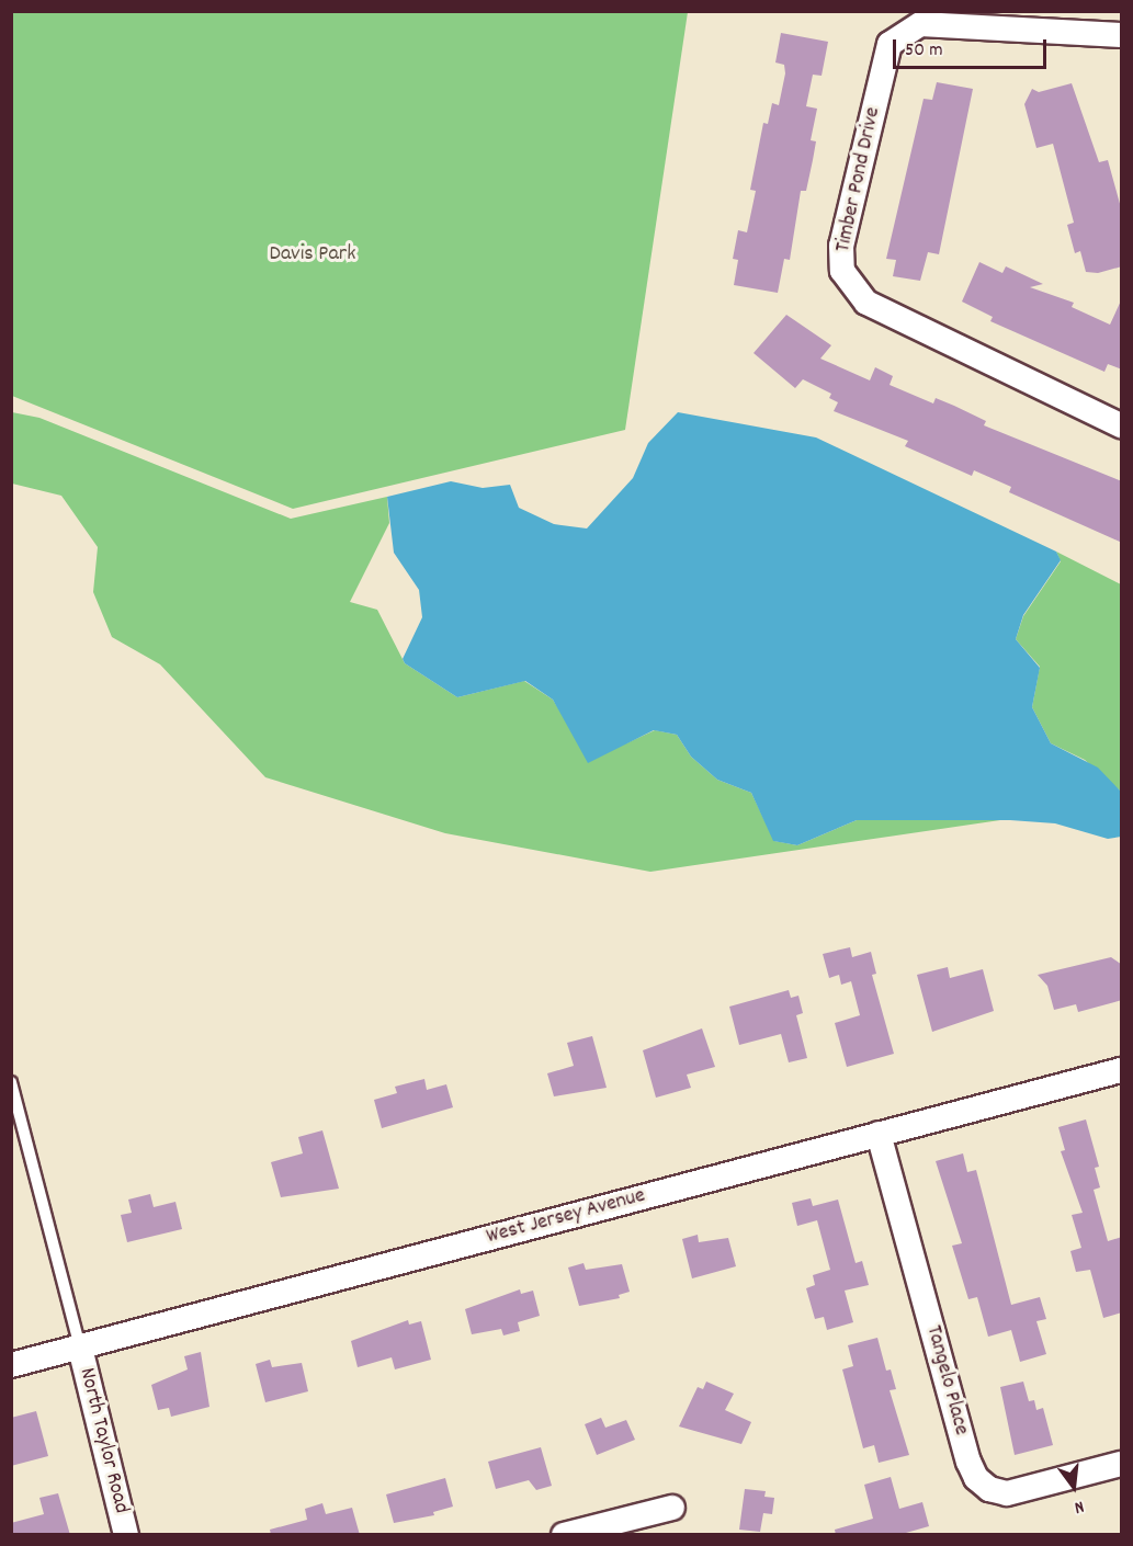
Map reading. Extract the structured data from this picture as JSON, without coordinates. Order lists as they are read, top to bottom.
{
  "streets": {
    "street": [
      "Timber Pond Drive",
      "West Jersey Avenue",
      "Tangelo Place",
      "North Taylor Road"
    ]
  },
  "crossings": [
    ["West Jersey Avenue", "Tangelo Place"],
    ["West Jersey Avenue", "North Taylor Road"]
  ],
  "parks": ["Davis Park"],
  "scale_bar": "50 m",
  "north": "bottom"
}
